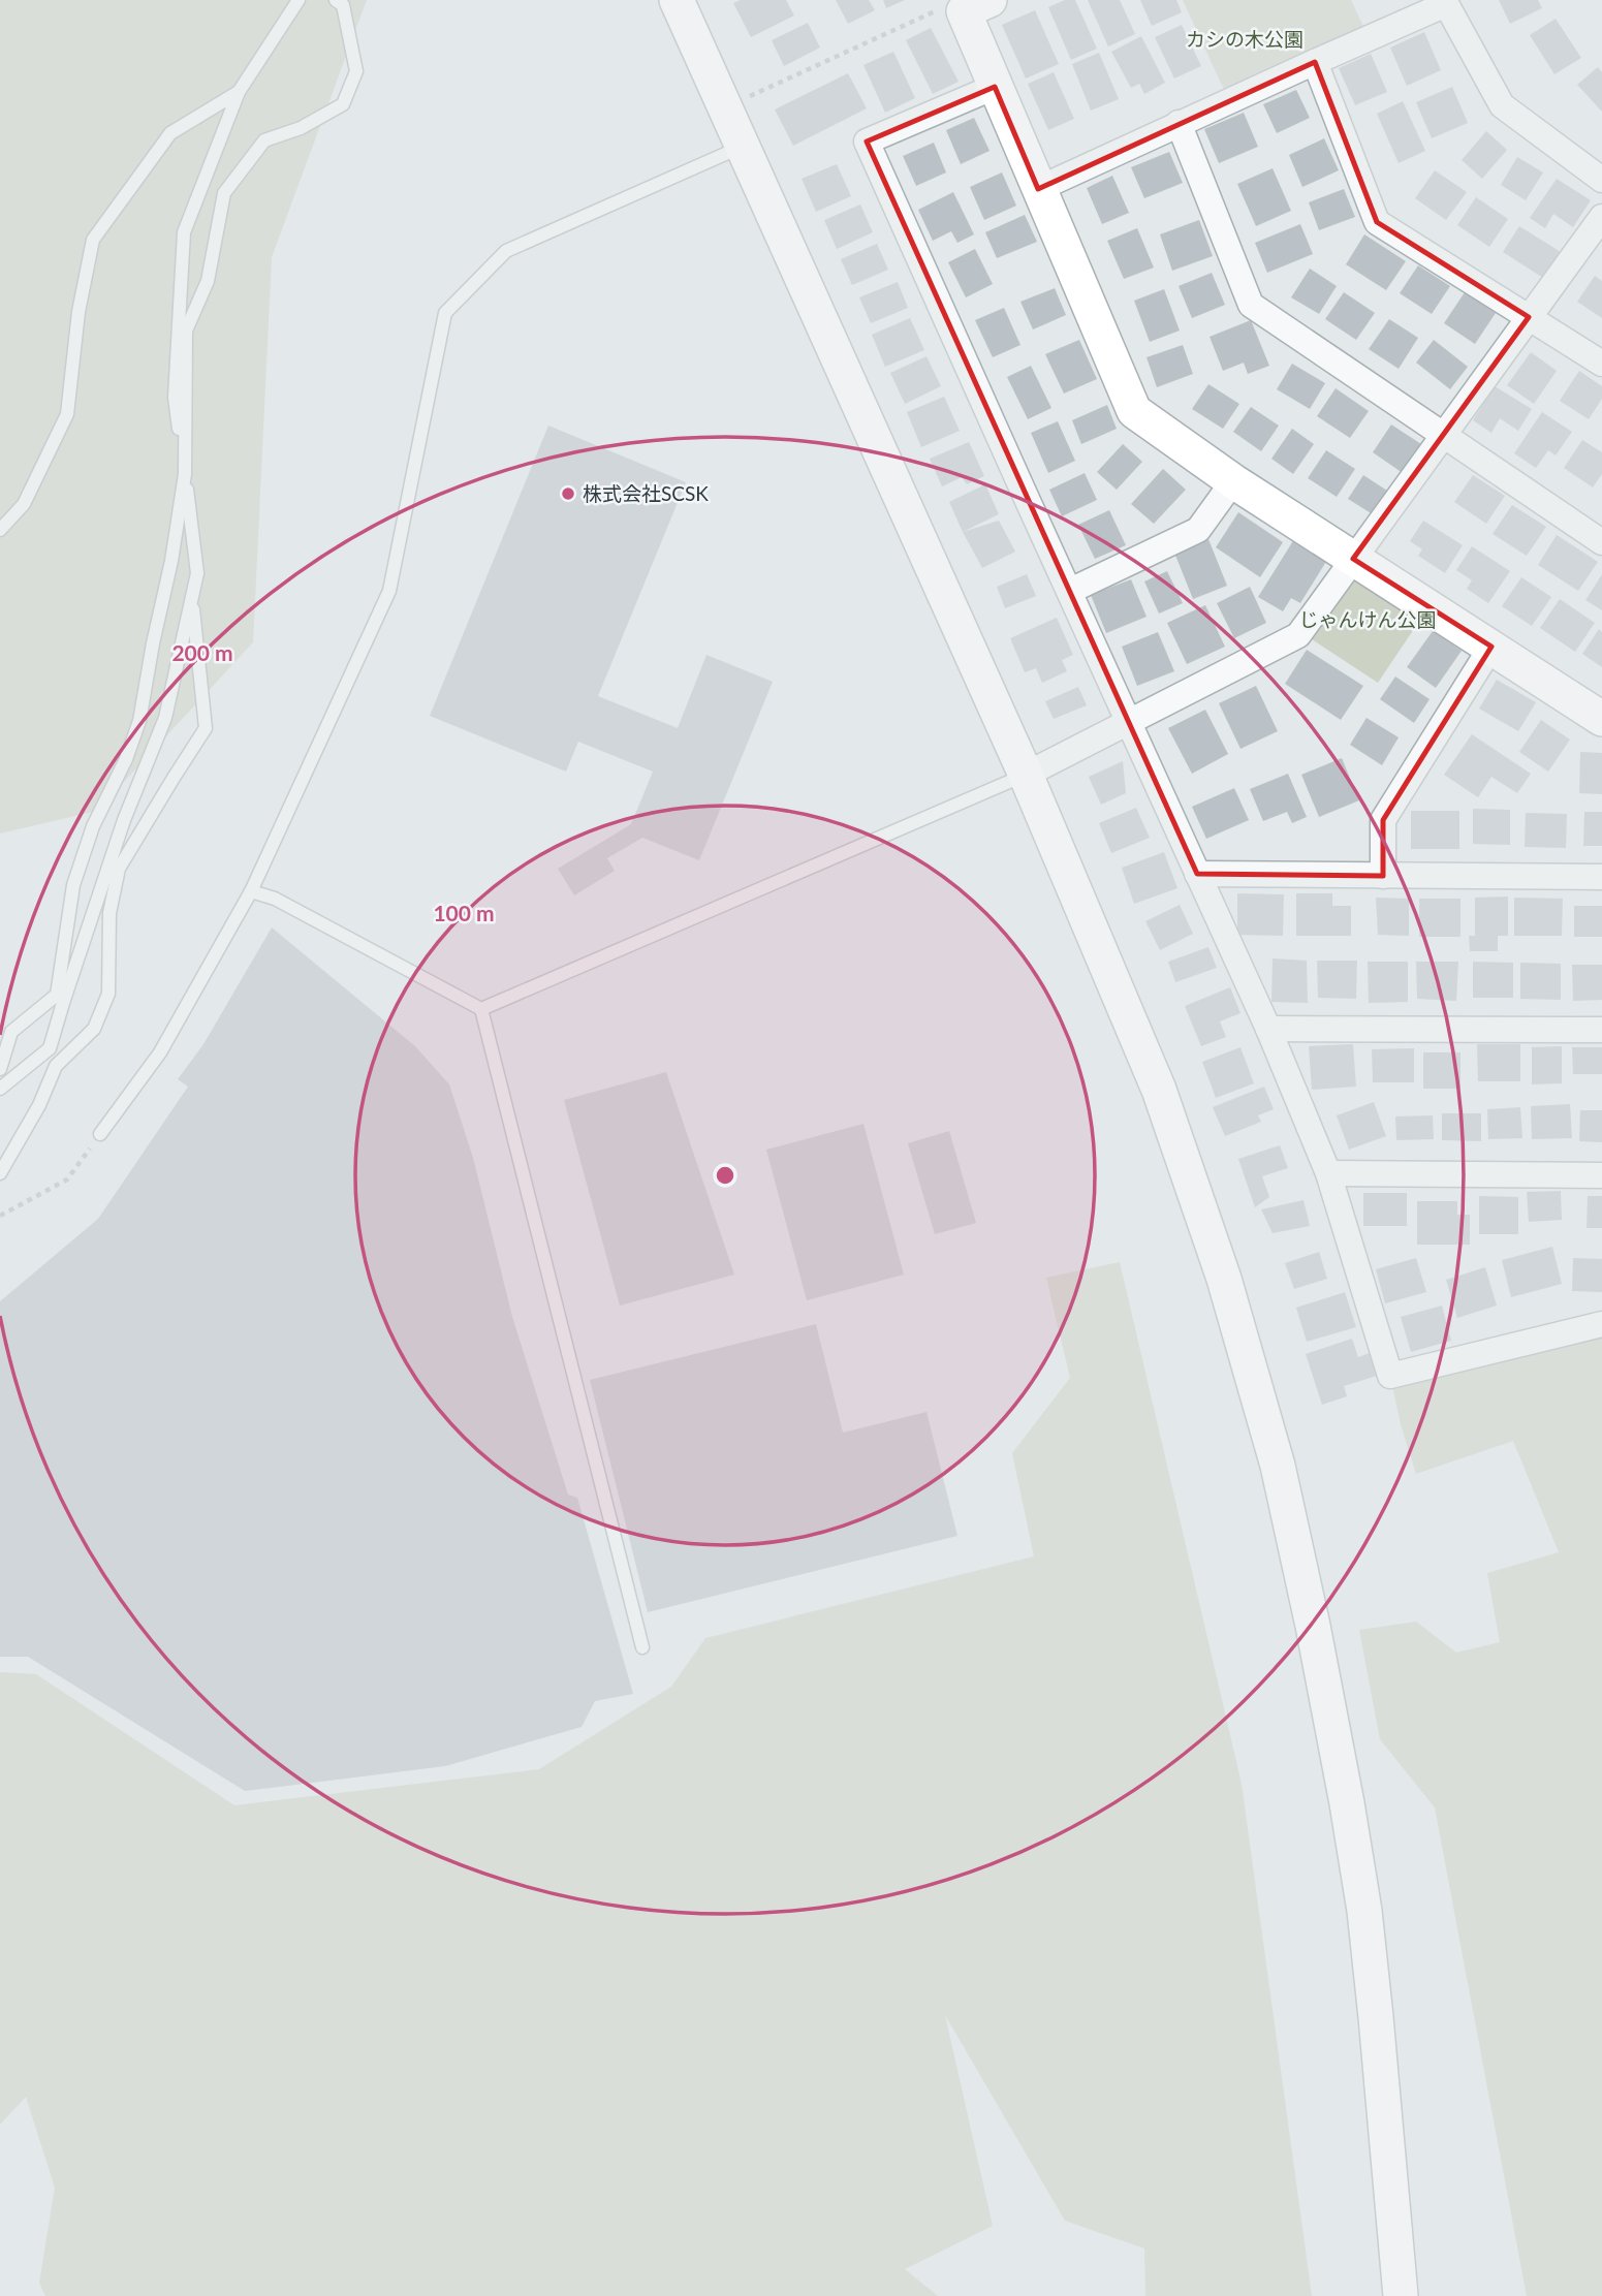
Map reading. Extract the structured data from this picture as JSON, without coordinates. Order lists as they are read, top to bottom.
{
  "parks": ["カシの木公園", "じゃんけん公園"],
  "places": ["株式会社SCSK"],
  "rings": ["200 m", "100 m"]
}
